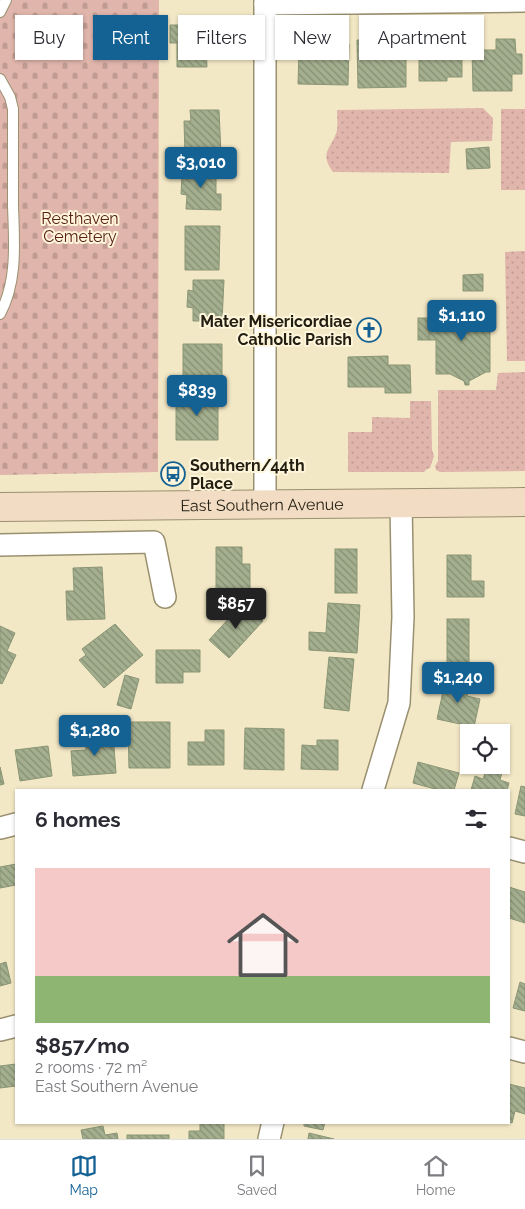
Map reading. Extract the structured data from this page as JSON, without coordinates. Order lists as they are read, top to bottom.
{
  "streets": {
    "main road": ["East Southern Avenue"]
  },
  "parks": ["Resthaven Cemetery"],
  "places": {
    "church": ["Mater Misericordiae Catholic Parish"],
    "bus stop": ["Southern/44th Place"]
  },
  "page": {
    "chip": [
      "Buy",
      "Rent",
      "Filters",
      "New",
      "Apartment"
    ],
    "price": [
      "$3,010",
      "$1,110",
      "$839",
      "$857",
      "$1,240",
      "$1,280"
    ],
    "heading": "6 homes",
    "list": [
      {
        "name": "$857/mo",
        "note": "2 rooms · 72 m² · East Southern Avenue"
      }
    ],
    "tabs": ["Map", "Saved", "Home"]
  }
}
